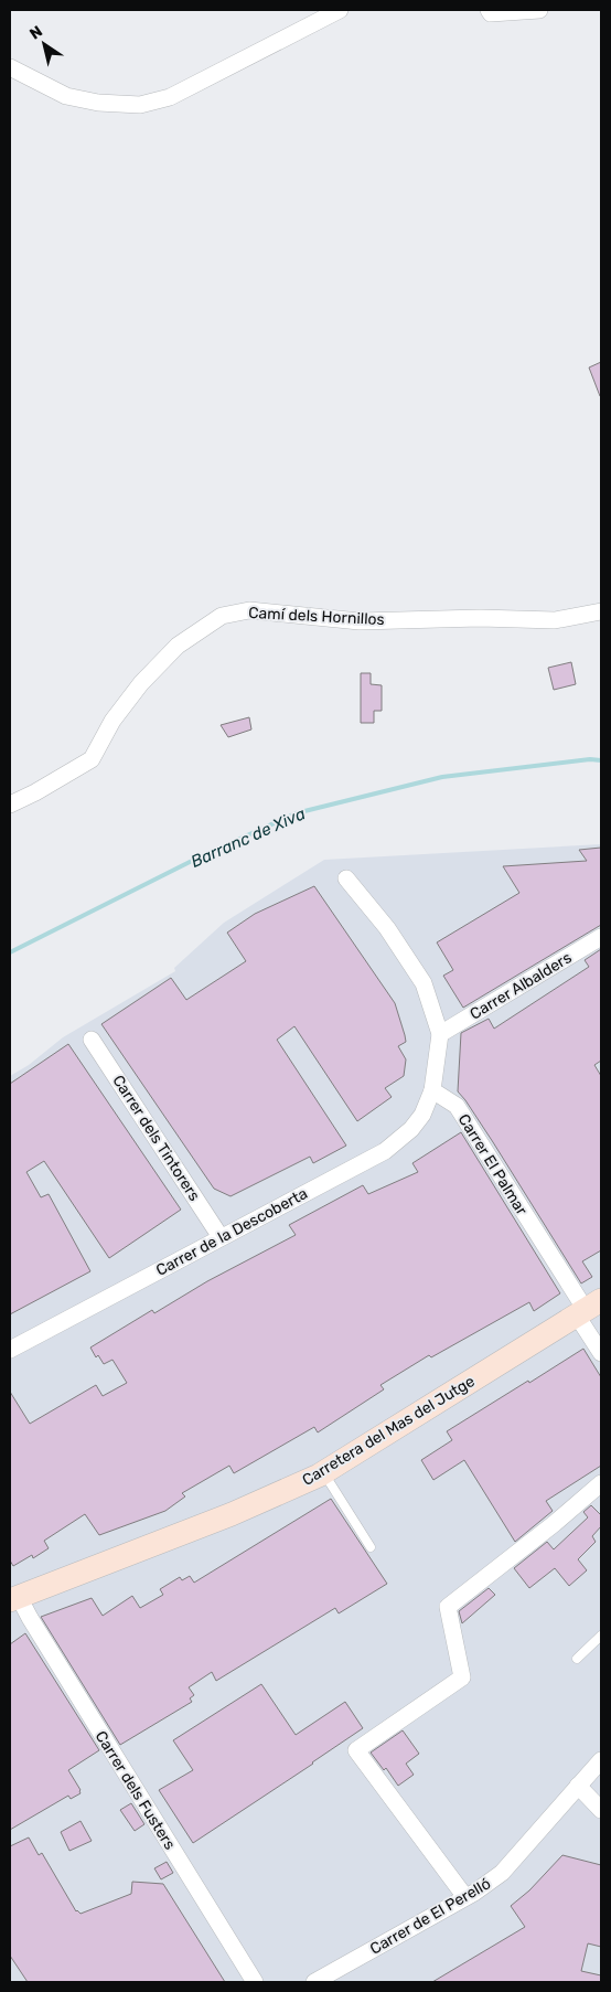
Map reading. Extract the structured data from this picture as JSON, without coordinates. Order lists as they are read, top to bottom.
{
  "streets": {
    "street": [
      "Camí dels Hornillos",
      "Carrer Albalders",
      "Carrer dels Tintorers",
      "Carrer El Palmar",
      "Carrer de la Descoberta",
      "Carretera del Mas del Jutge",
      "Carrer dels Fusters",
      "Carrer de El Perelló"
    ]
  },
  "crossings": [
    ["Carrer dels Tintorers", "Carrer de la Descoberta"],
    ["Carrer El Palmar", "Carrer de la Descoberta"],
    ["Carrer El Palmar", "Carretera del Mas del Jutge"],
    ["Carretera del Mas del Jutge", "Carrer dels Fusters"]
  ],
  "water": ["Barranc de Xiva"],
  "north": "top left"
}
